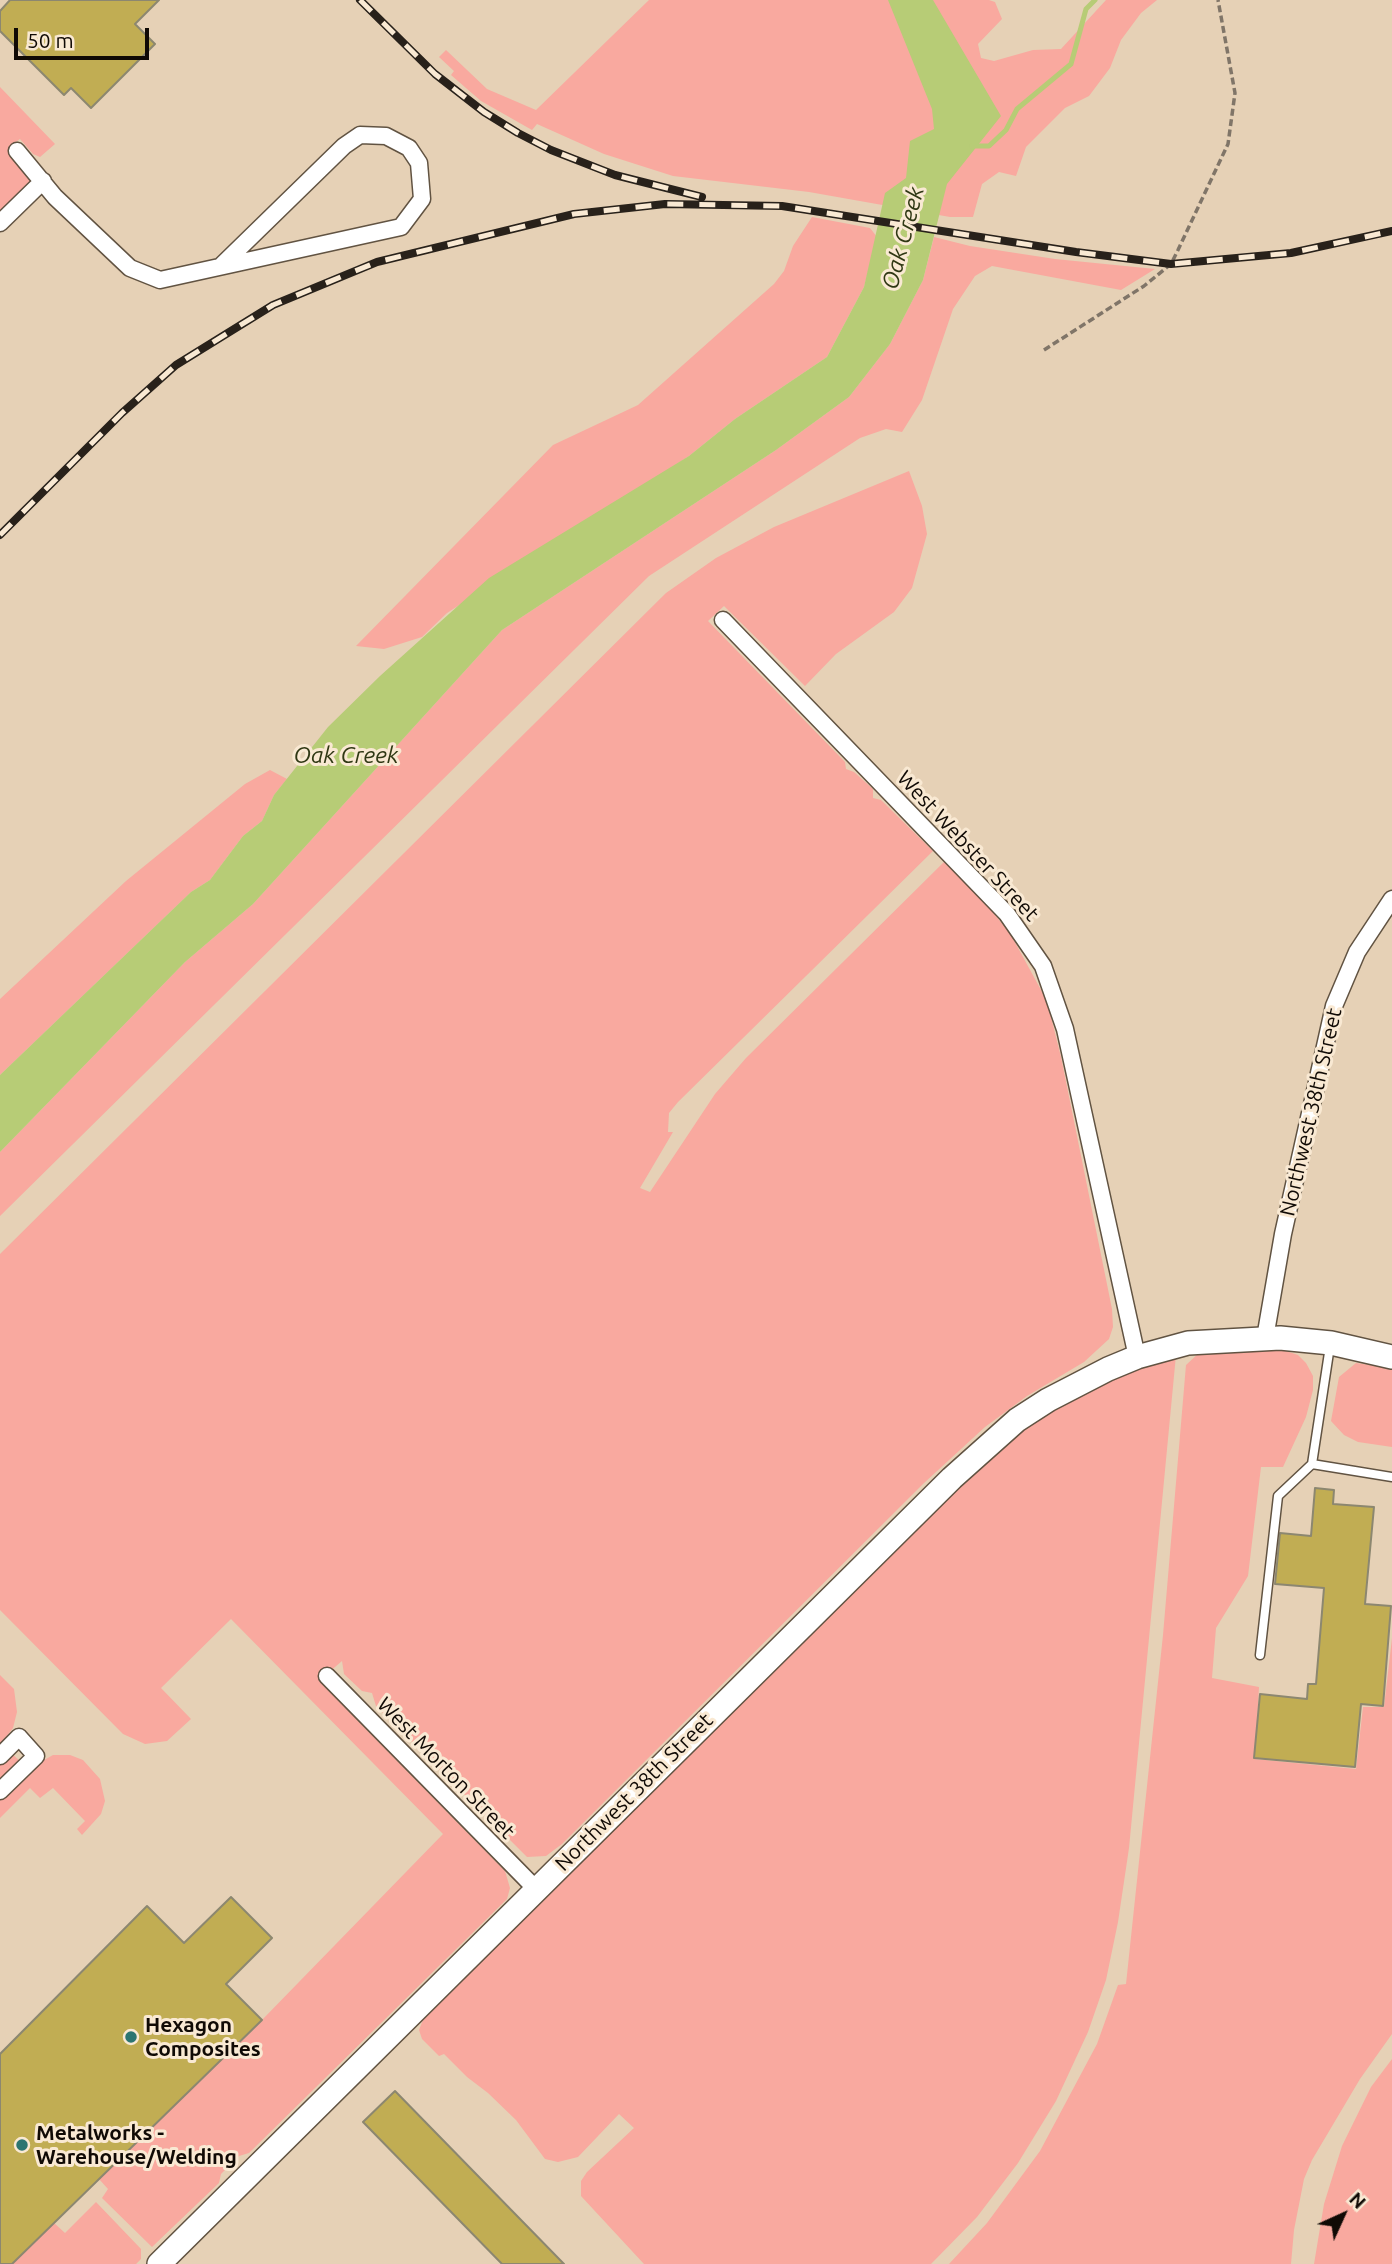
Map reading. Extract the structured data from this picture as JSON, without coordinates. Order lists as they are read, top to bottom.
{
  "streets": {
    "main road": ["Northwest 38th Street"],
    "street": ["West Webster Street", "West Morton Street"]
  },
  "crossings": [
    ["West Webster Street", "Northwest 38th Street"],
    ["Northwest 38th Street", "West Morton Street"]
  ],
  "water": ["Oak Creek"],
  "places": ["Hexagon Composites", "Metalworks - Warehouse/Welding"],
  "scale_bar": "50 m",
  "north": "top right"
}
